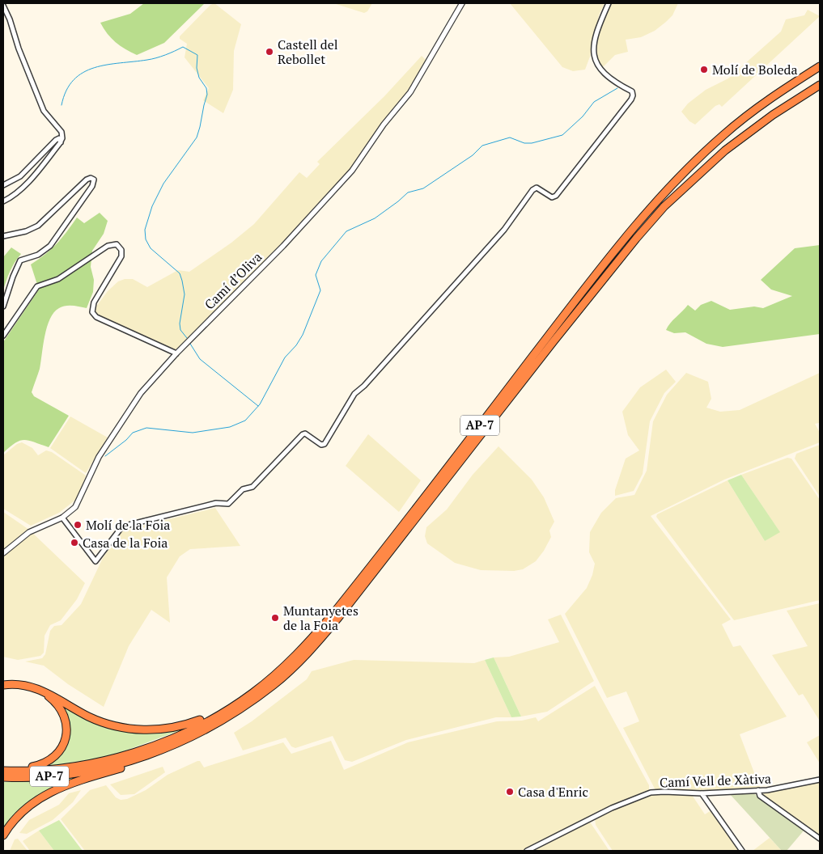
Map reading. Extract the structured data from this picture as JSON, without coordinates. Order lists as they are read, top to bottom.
{
  "streets": {
    "highway": ["AP-7"],
    "street": ["Camí d’Oliva", "Camí Vell de Xàtiva"]
  },
  "places": [
    "Castell del Rebollet",
    "Molí de Boleda",
    "Molí de la Foia",
    "Casa de la Foia",
    "Muntanyetes de la Foia",
    "Casa d'Enric"
  ]
}
